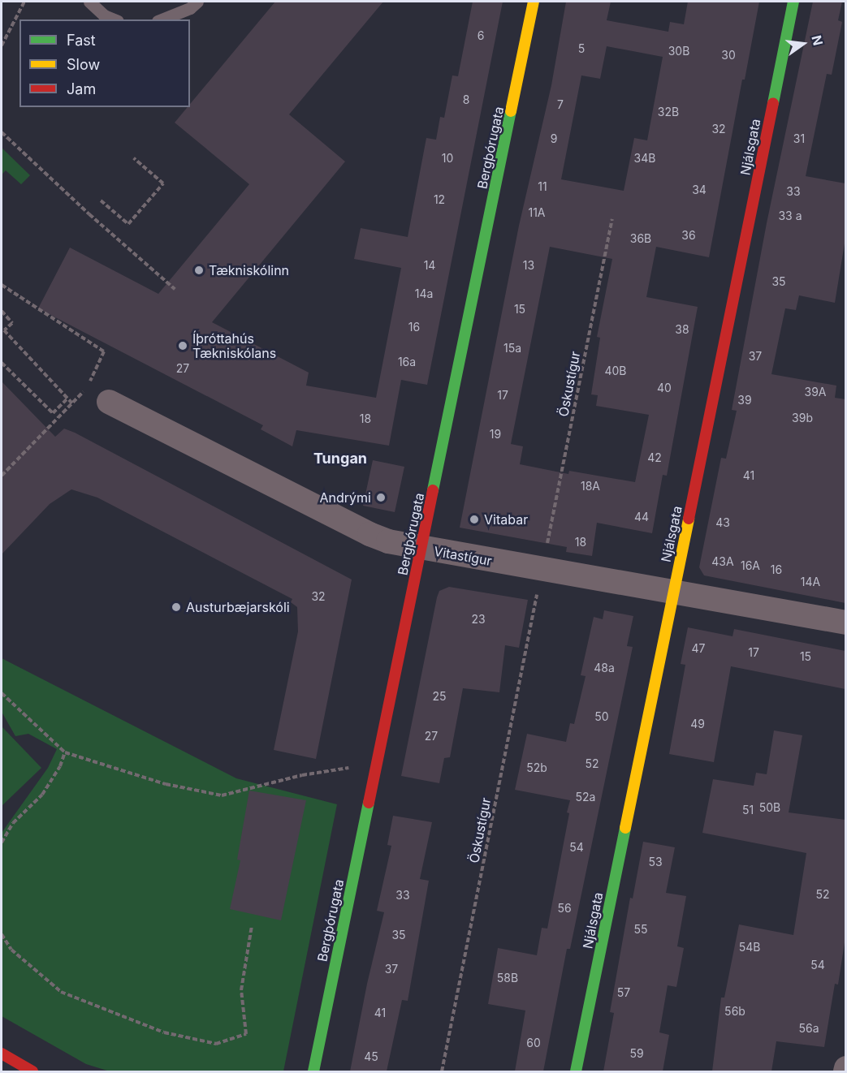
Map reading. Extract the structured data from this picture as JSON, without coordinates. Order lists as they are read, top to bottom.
{
  "streets": {
    "street": ["Njálsgata", "Bergþórugata", "Vitastígur"],
    "path": ["Öskustígur"]
  },
  "crossings": [
    ["Njálsgata", "Vitastígur"],
    ["Bergþórugata", "Vitastígur"]
  ],
  "districts": ["Tungan"],
  "places": [
    "Tækniskólinn",
    "Íþróttahús Tækniskólans",
    "Andrými",
    "Vitabar",
    "Austurbæjarskóli"
  ],
  "house_numbers": [
    "6",
    "5",
    "30B",
    "30",
    "8",
    "7",
    "32B",
    "32",
    "9",
    "31",
    "10",
    "34B",
    "11",
    "34",
    "33",
    "12",
    "11A",
    "33 a",
    "36",
    "36B",
    "14",
    "13",
    "35",
    "14a",
    "15",
    "16",
    "38",
    "15a",
    "37",
    "16a",
    "27",
    "40B",
    "40",
    "39A",
    "17",
    "39",
    "39b",
    "18",
    "19",
    "42",
    "41",
    "18A",
    "44",
    "43",
    "18",
    "43A",
    "16A",
    "16",
    "14A",
    "32",
    "23",
    "47",
    "17",
    "15",
    "48a",
    "25",
    "50",
    "49",
    "27",
    "52",
    "52b",
    "52a",
    "50B",
    "51",
    "54",
    "53",
    "52",
    "33",
    "56",
    "55",
    "35",
    "54B",
    "54",
    "37",
    "58B",
    "57",
    "56b",
    "41",
    "56a",
    "60",
    "59",
    "45"
  ],
  "legend": ["Fast", "Slow", "Jam"],
  "north": "right"
}
